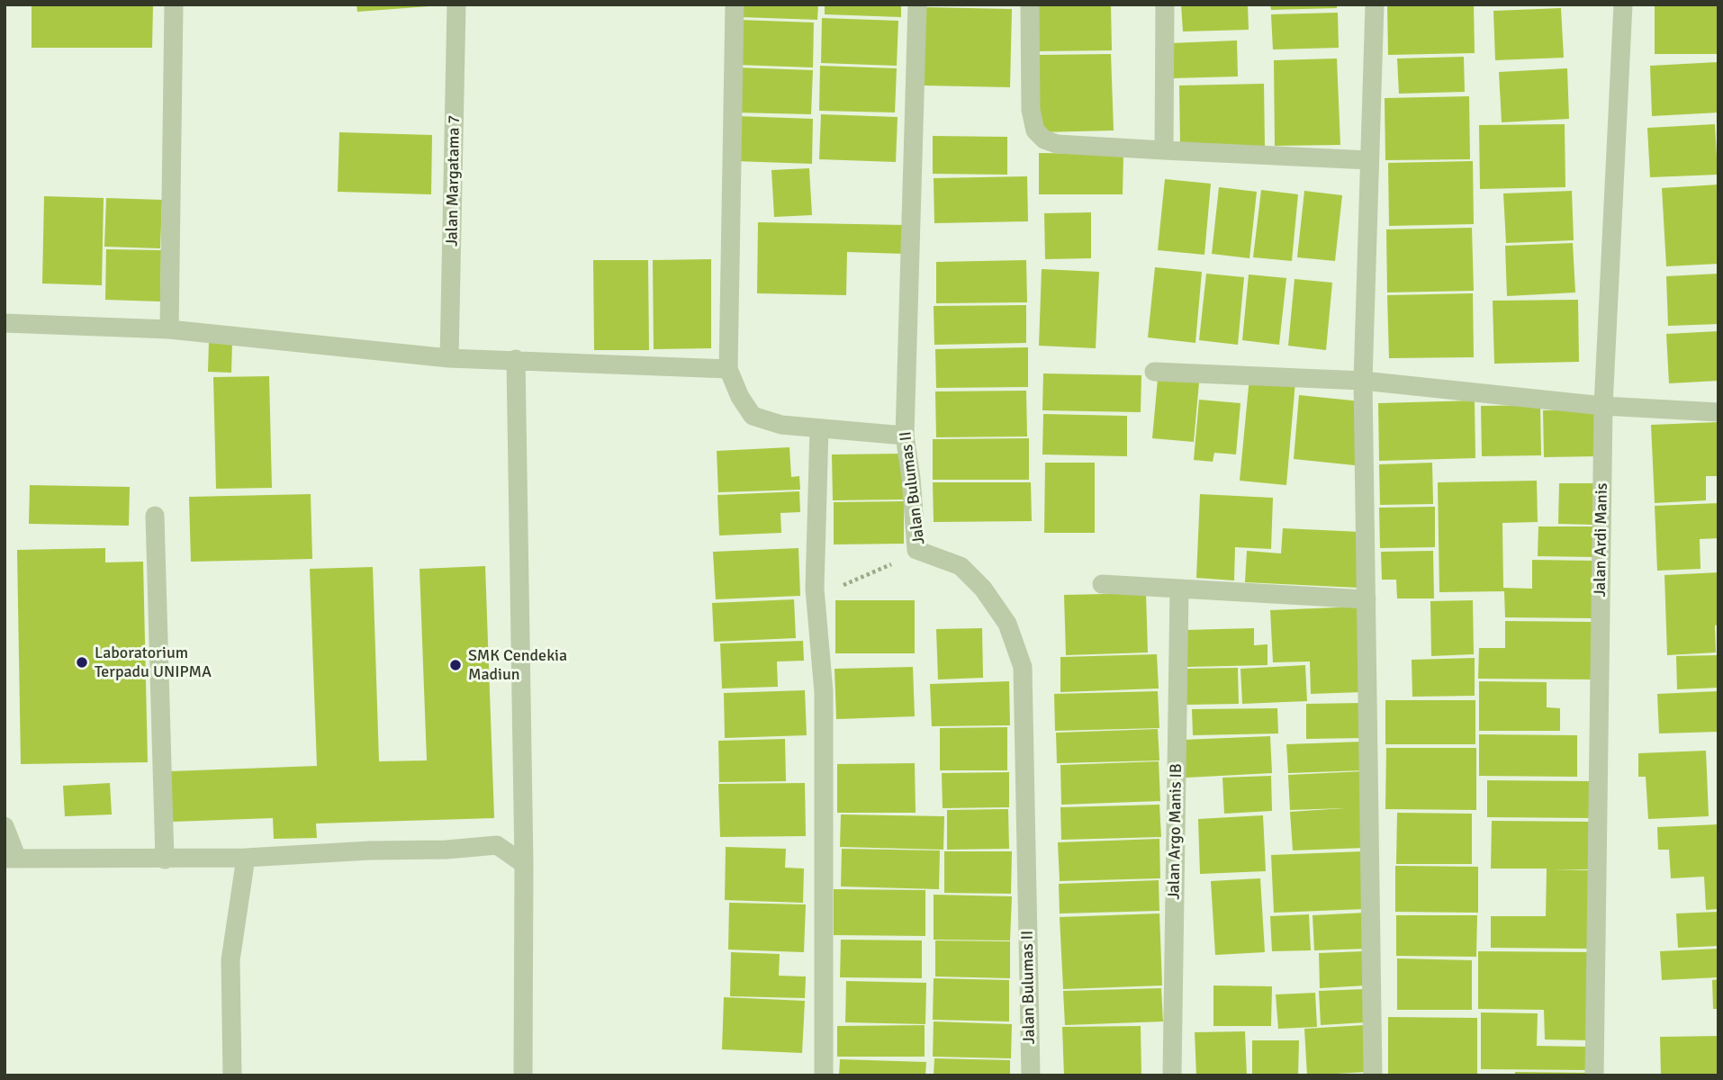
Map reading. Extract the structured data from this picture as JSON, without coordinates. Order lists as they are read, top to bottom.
{
  "streets": {
    "street": [
      "Jalan Margatama 7",
      "Jalan Bulumas II",
      "Jalan Ardi Manis",
      "Jalan Argo Manis IB"
    ]
  },
  "places": ["Laboratorium Terpadu UNIPMA", "SMK Cendekia Madiun"]
}
